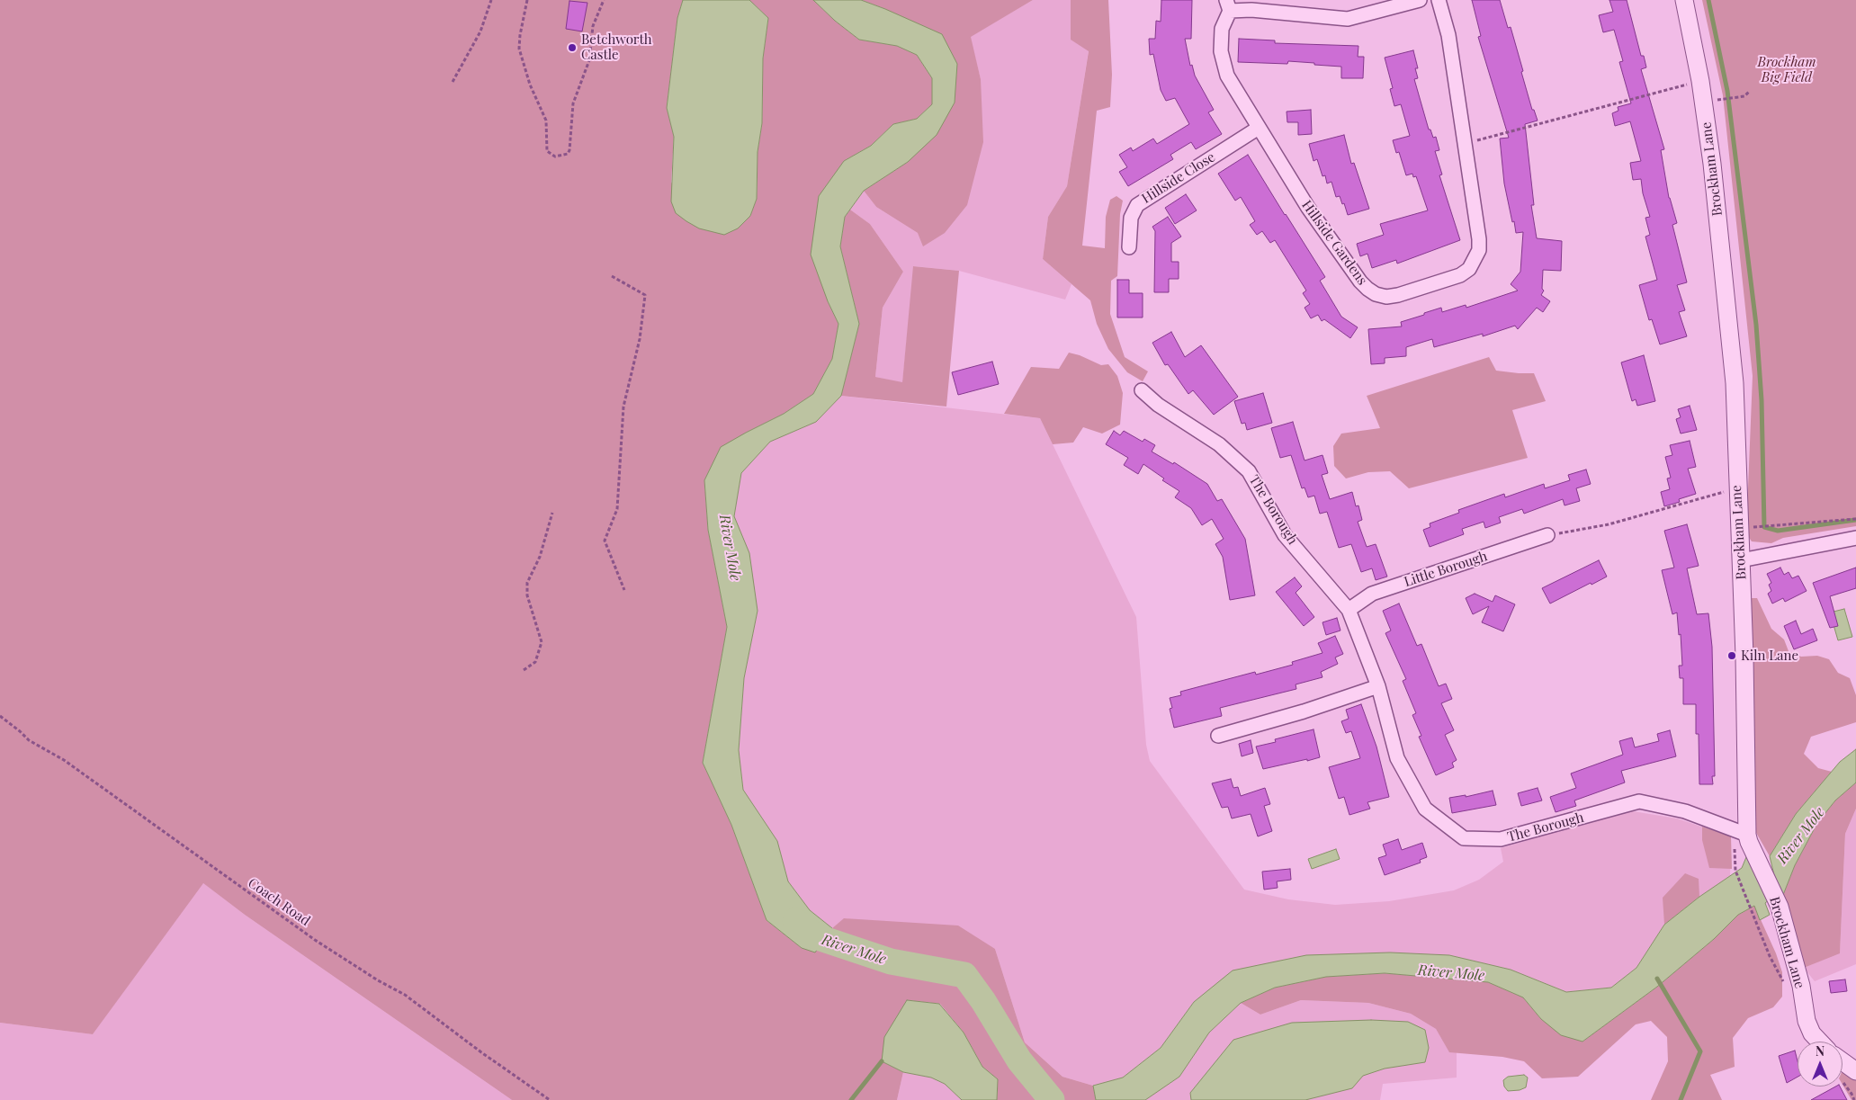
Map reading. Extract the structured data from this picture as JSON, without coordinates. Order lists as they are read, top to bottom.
{
  "streets": {
    "street": [
      "Brockham Lane",
      "Hillside Close",
      "Hillside Gardens",
      "The Borough",
      "Little Borough"
    ],
    "path": ["Coach Road"]
  },
  "crossings": [
    ["Brockham Lane", "The Borough"],
    ["Hillside Close", "Hillside Gardens"],
    ["The Borough", "Little Borough"]
  ],
  "water": ["River Mole"],
  "parks": ["Brockham Big Field"],
  "places": ["Betchworth Castle", "Kiln Lane"],
  "north": "top"
}
